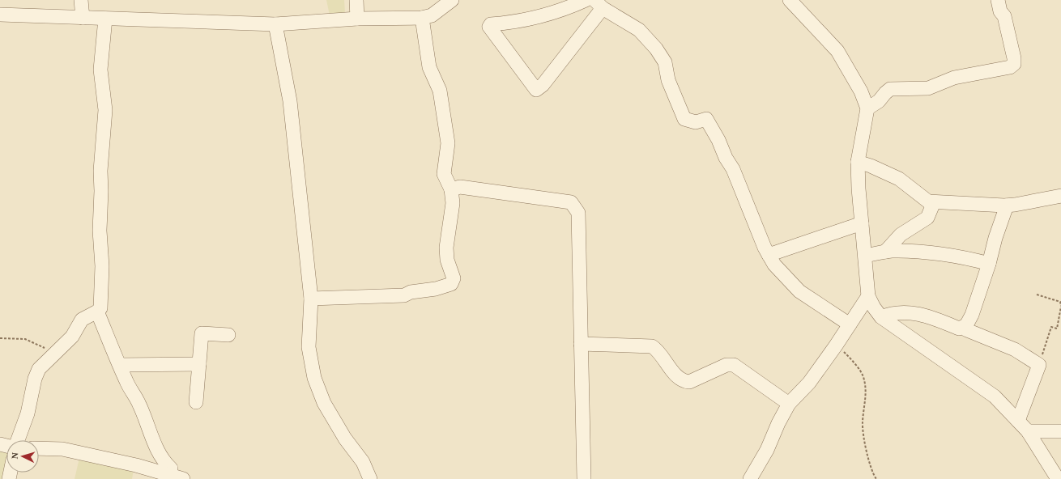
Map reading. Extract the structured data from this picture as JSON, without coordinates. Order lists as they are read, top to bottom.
{
  "north": "left"
}
